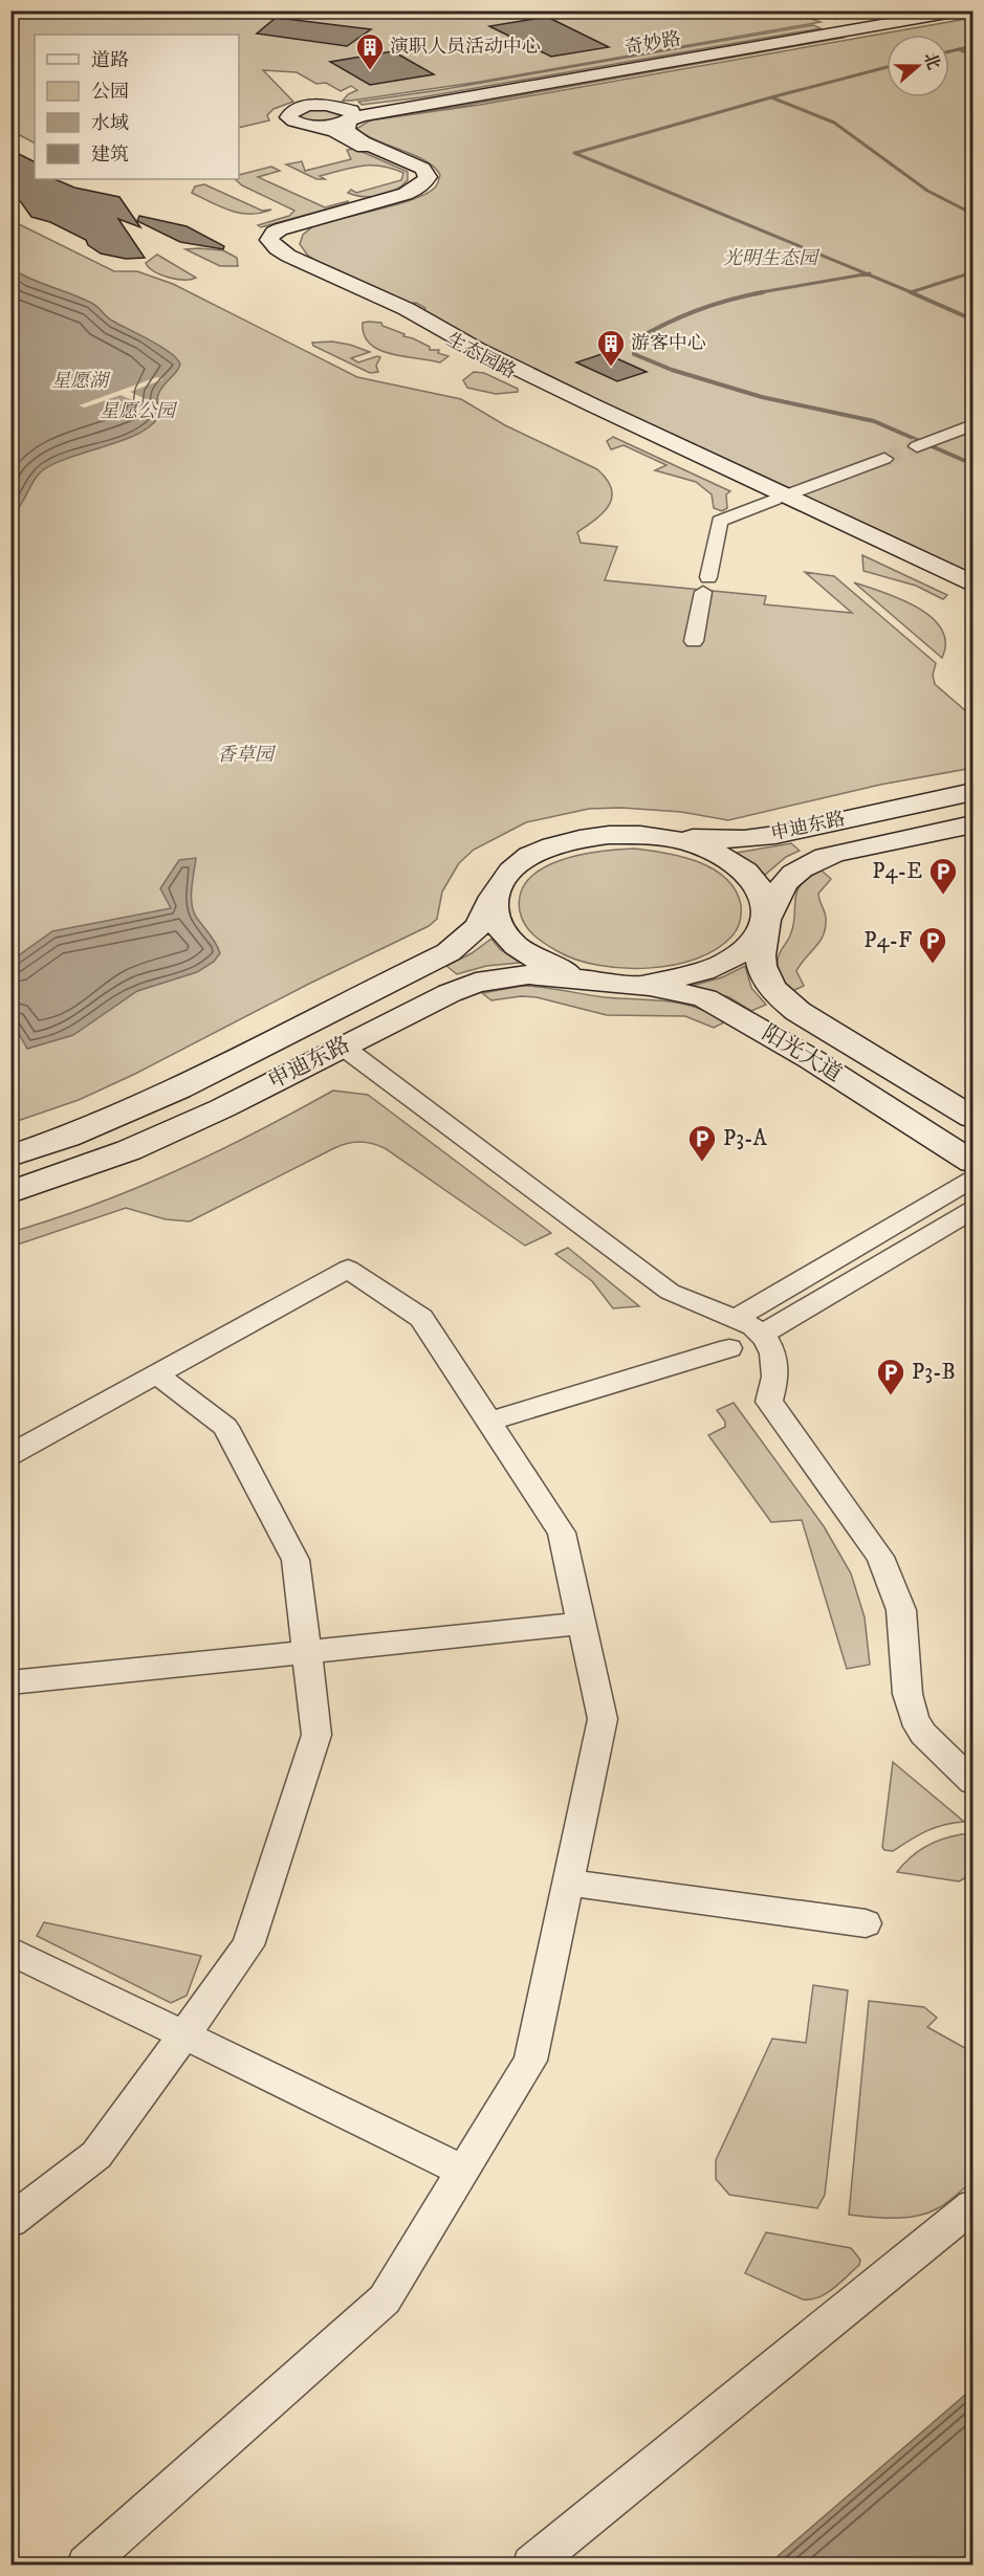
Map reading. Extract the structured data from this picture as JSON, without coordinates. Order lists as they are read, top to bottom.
{
  "streets": {
    "street": [
      "奇妙路",
      "生态园路",
      "申迪东路",
      "阳光大道"
    ]
  },
  "crossings": [
    ["奇妙路", "生态园路"],
    ["申迪东路", "阳光大道"]
  ],
  "water": ["星愿湖"],
  "parks": ["光明生态园", "星愿公园", "香草园"],
  "places": {
    "building": ["演职人员活动中心", "游客中心"],
    "parking": [
      "P4-E",
      "P4-F",
      "P3-A",
      "P3-B"
    ]
  },
  "legend": [
    "道路",
    "公园",
    "水域",
    "建筑"
  ],
  "north": "right"
}
